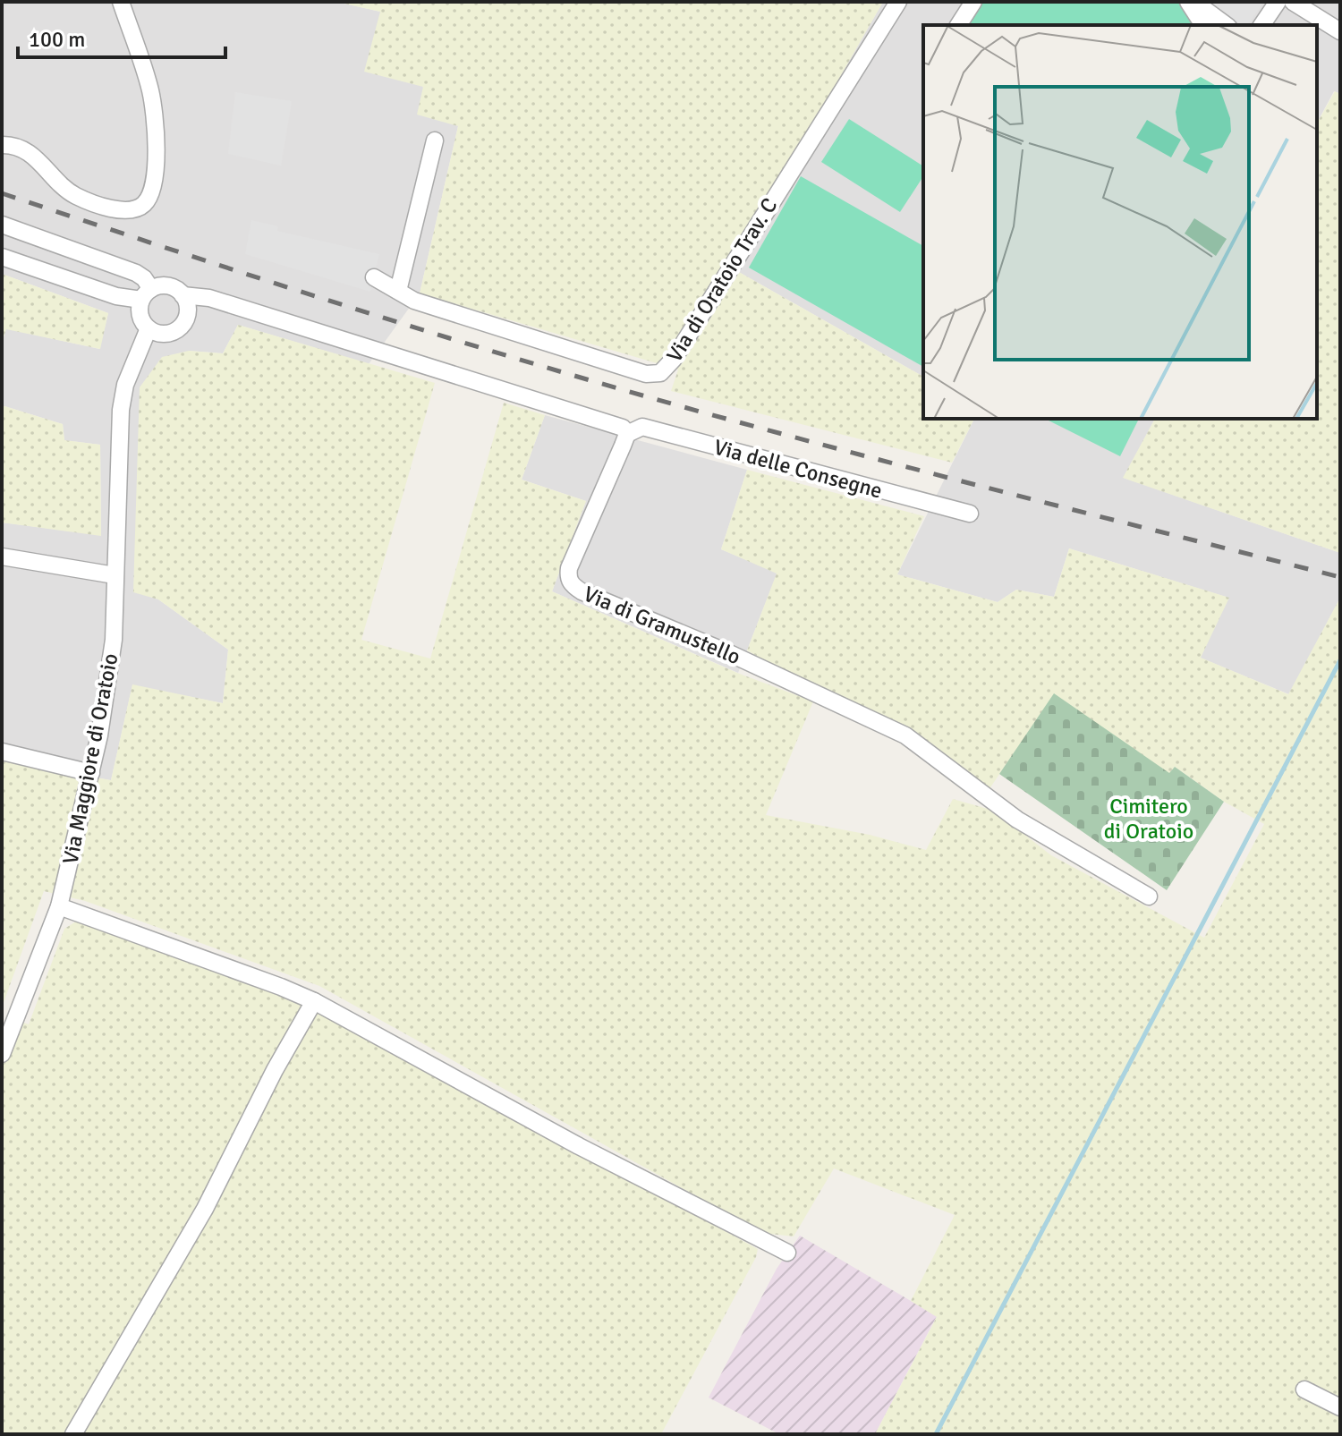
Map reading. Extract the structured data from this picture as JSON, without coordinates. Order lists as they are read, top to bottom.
{
  "streets": {
    "street": [
      "Via di Oratoio Trav. C",
      "Via delle Consegne",
      "Via di Gramustello",
      "Via Maggiore di Oratoio"
    ]
  },
  "crossings": [
    ["Via delle Consegne", "Via di Gramustello"]
  ],
  "parks": ["Cimitero di Oratoio"],
  "scale_bar": "100 m"
}
